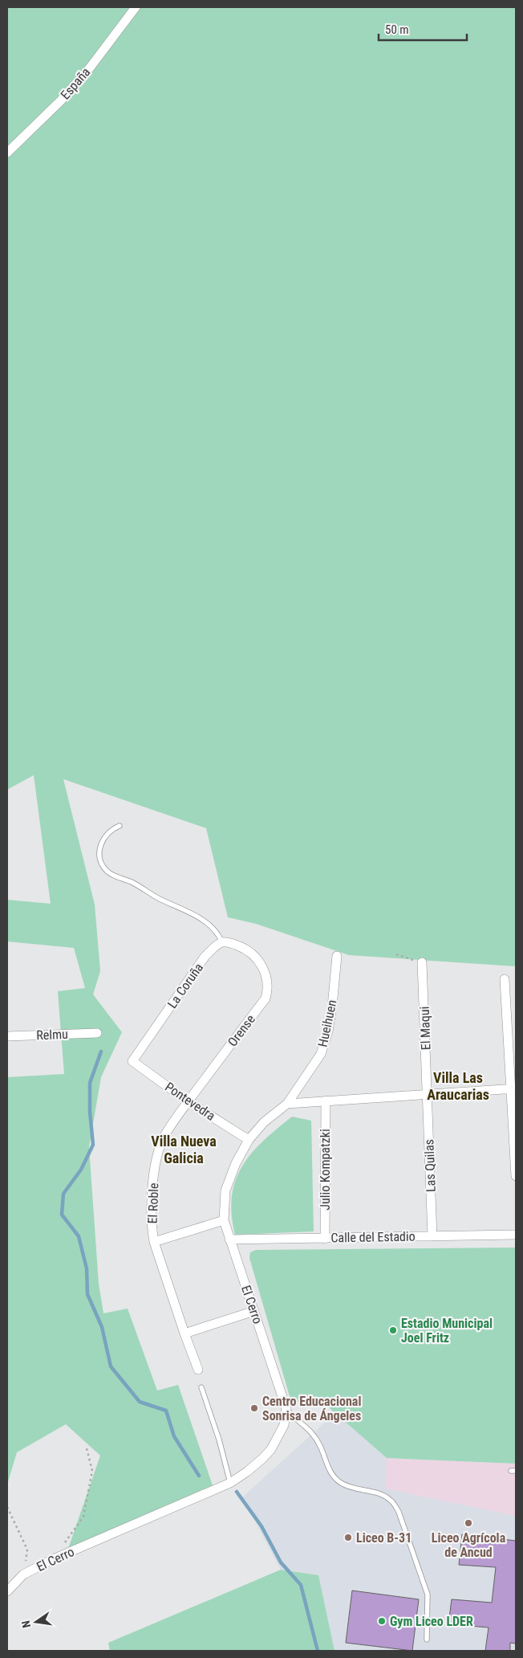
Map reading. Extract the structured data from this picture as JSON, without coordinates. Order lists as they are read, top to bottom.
{
  "streets": {
    "street": [
      "España",
      "La Coruña",
      "Hueihuen",
      "El Maqui",
      "Orense",
      "Relmu",
      "Pontevedra",
      "Las Quilas",
      "Julio Kompatzki",
      "El Roble",
      "Calle del Estadio",
      "El Cerro"
    ]
  },
  "crossings": [
    ["La Coruña", "Orense"],
    ["La Coruña", "Pontevedra"],
    ["Hueihuen", "El Cerro"],
    ["El Maqui", "Las Quilas"],
    ["Orense", "Pontevedra"],
    ["Orense", "El Roble"],
    ["Pontevedra", "El Roble"],
    ["Pontevedra", "El Cerro"],
    ["Las Quilas", "Calle del Estadio"],
    ["Julio Kompatzki", "Calle del Estadio"],
    ["El Roble", "El Cerro"],
    ["Calle del Estadio", "El Cerro"]
  ],
  "districts": ["Villa Las Araucarias", "Villa Nueva Galicia"],
  "places": [
    "Estadio Municipal Joel Fritz",
    "Centro Educacional Sonrisa de Ángeles",
    "Liceo Agrícola de Ancud",
    "Liceo B-31",
    "Gym Liceo LDER"
  ],
  "scale_bar": "50 m",
  "north": "left"
}
